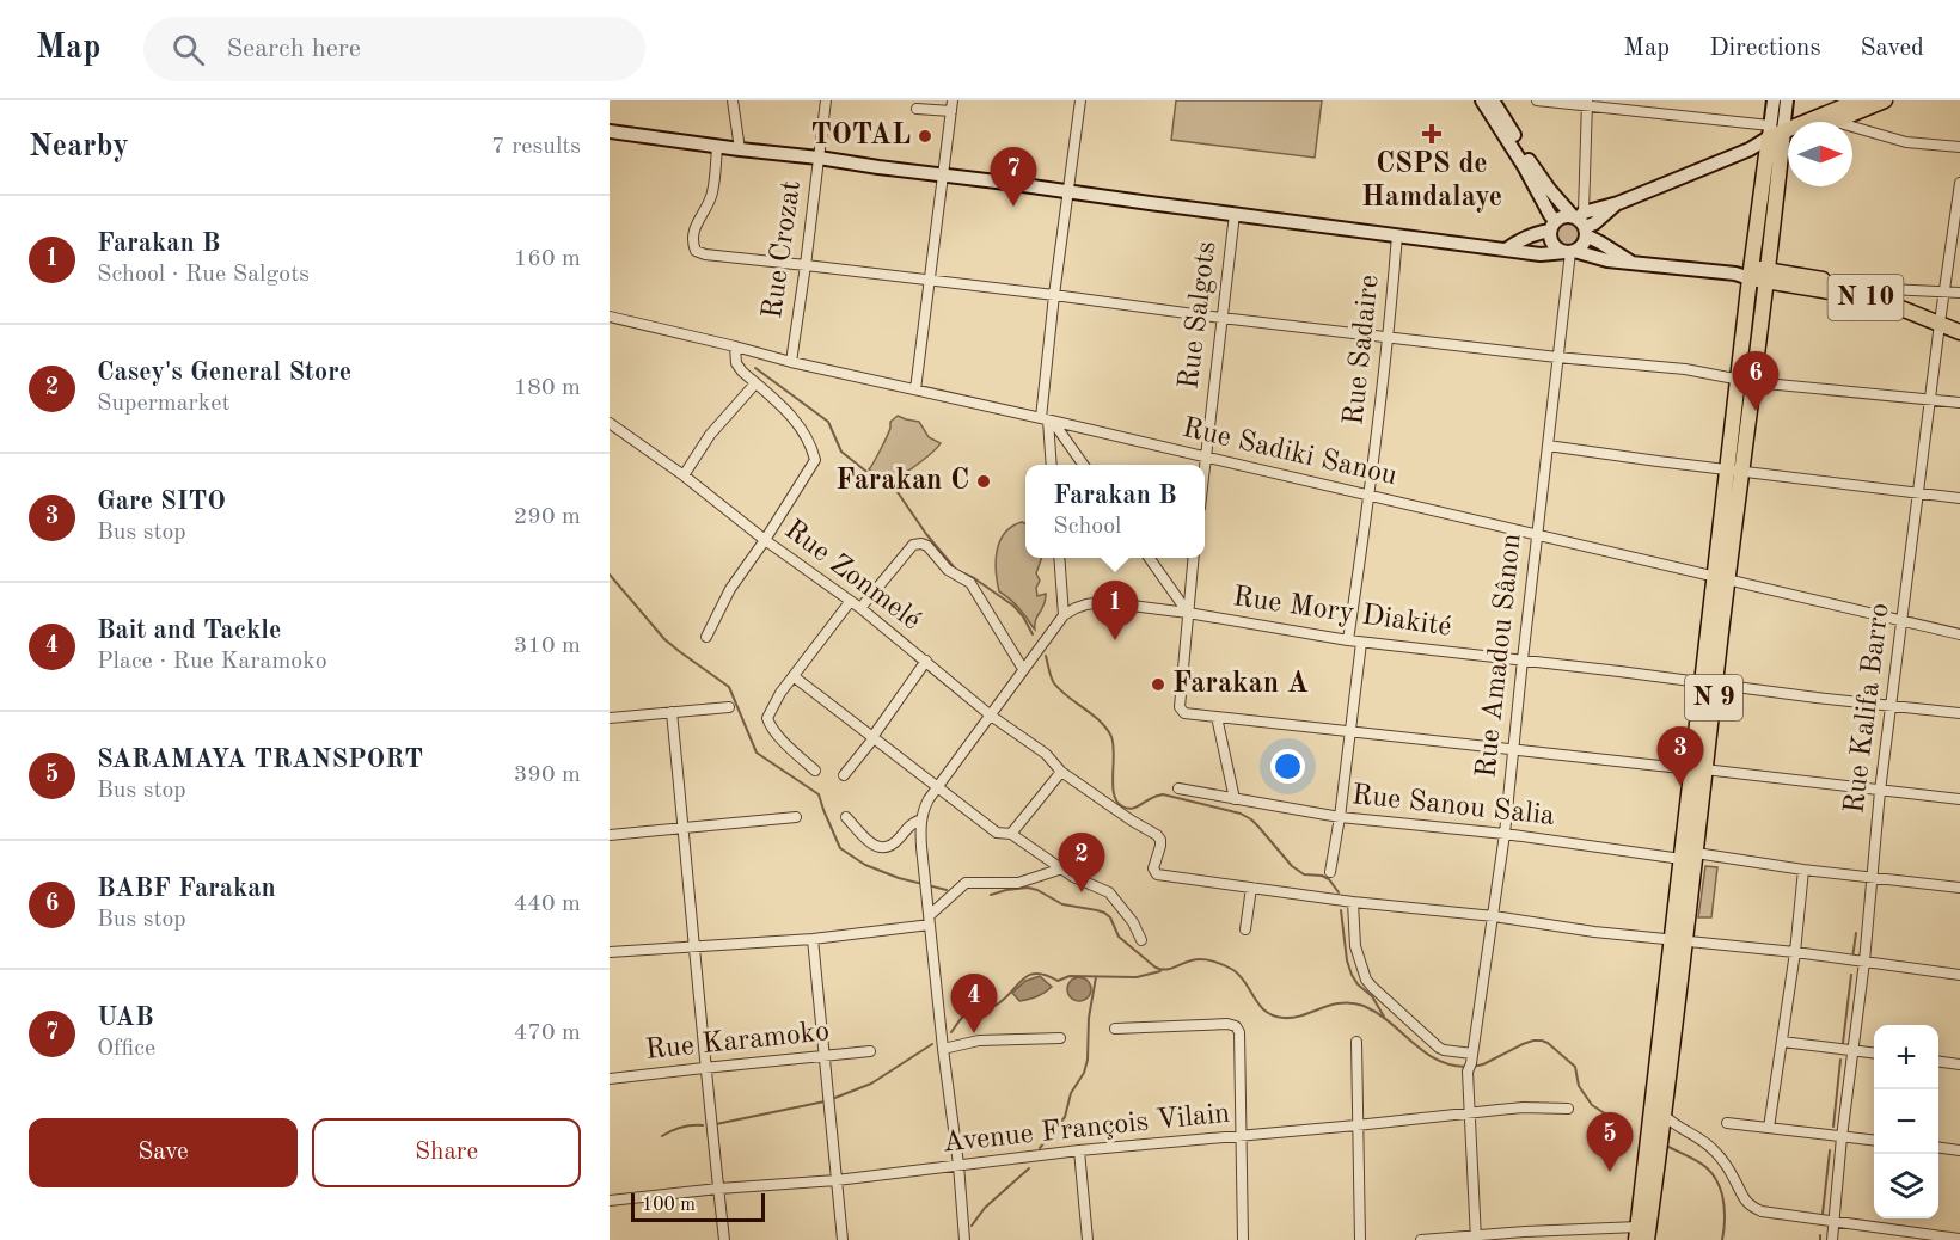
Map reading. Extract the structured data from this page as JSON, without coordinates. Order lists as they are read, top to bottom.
{
  "streets": {
    "main road": ["N 10", "N 9"],
    "street": [
      "Rue Crozat",
      "Rue Salgots",
      "Rue Sadaire",
      "Rue Sadiki Sanou",
      "Rue Zonmelé",
      "Rue Mory Diakité",
      "Rue Amadou Sânon",
      "Rue Kalifa Barro",
      "Rue Sanou Salia",
      "Rue Karamoko",
      "Avenue François Vilain"
    ]
  },
  "crossings": [
    ["Rue Crozat", "N 10"],
    ["Rue Crozat", "Rue Sadiki Sanou"],
    ["N 10", "Rue Salgots"],
    ["N 10", "Rue Sadaire"],
    ["N 10", "Rue Amadou Sânon"],
    ["N 10", "N 9"],
    ["N 10", "Rue Kalifa Barro"],
    ["Rue Salgots", "Rue Sadiki Sanou"],
    ["Rue Sadaire", "Rue Sadiki Sanou"],
    ["Rue Sadaire", "Rue Mory Diakité"],
    ["Rue Sadiki Sanou", "Rue Amadou Sânon"],
    ["Rue Sadiki Sanou", "N 9"],
    ["Rue Sadiki Sanou", "Rue Kalifa Barro"],
    ["Rue Mory Diakité", "Rue Amadou Sânon"],
    ["Rue Mory Diakité", "N 9"],
    ["Rue Mory Diakité", "Rue Kalifa Barro"],
    ["Rue Amadou Sânon", "Rue Sanou Salia"],
    ["Rue Amadou Sânon", "Avenue François Vilain"],
    ["N 9", "Rue Sanou Salia"],
    ["Rue Kalifa Barro", "Rue Sanou Salia"]
  ],
  "places": {
    "health": ["CSPS de Hamdalaye"],
    "other": ["TOTAL", "Farakan C", "Farakan A"]
  },
  "scale_bar": "100 m",
  "north": "right",
  "page": {
    "header": "Map",
    "search": "Search here",
    "nav": ["Map", "Directions", "Saved"],
    "heading": ["Nearby", "7 results"],
    "pins": [
      "7",
      "6",
      "1",
      "3",
      "2",
      "4",
      "5"
    ],
    "list": [
      {
        "mark": "1",
        "name": "Farakan B",
        "note": "School · Rue Salgots",
        "value": "160 m"
      },
      {
        "mark": "2",
        "name": "Casey's General Store",
        "note": "Supermarket",
        "value": "180 m"
      },
      {
        "mark": "3",
        "name": "Gare SITO",
        "note": "Bus stop",
        "value": "290 m"
      },
      {
        "mark": "4",
        "name": "Bait and Tackle",
        "note": "Place · Rue Karamoko",
        "value": "310 m"
      },
      {
        "mark": "5",
        "name": "SARAMAYA TRANSPORT",
        "note": "Bus stop",
        "value": "390 m"
      },
      {
        "mark": "6",
        "name": "BABF Farakan",
        "note": "Bus stop",
        "value": "440 m"
      },
      {
        "mark": "7",
        "name": "UAB",
        "note": "Office",
        "value": "470 m"
      }
    ],
    "popup": ["Farakan B", "School"],
    "map_buttons": ["+", "−"],
    "buttons": ["Save", "Share"],
    "scale": "100 m"
  }
}
